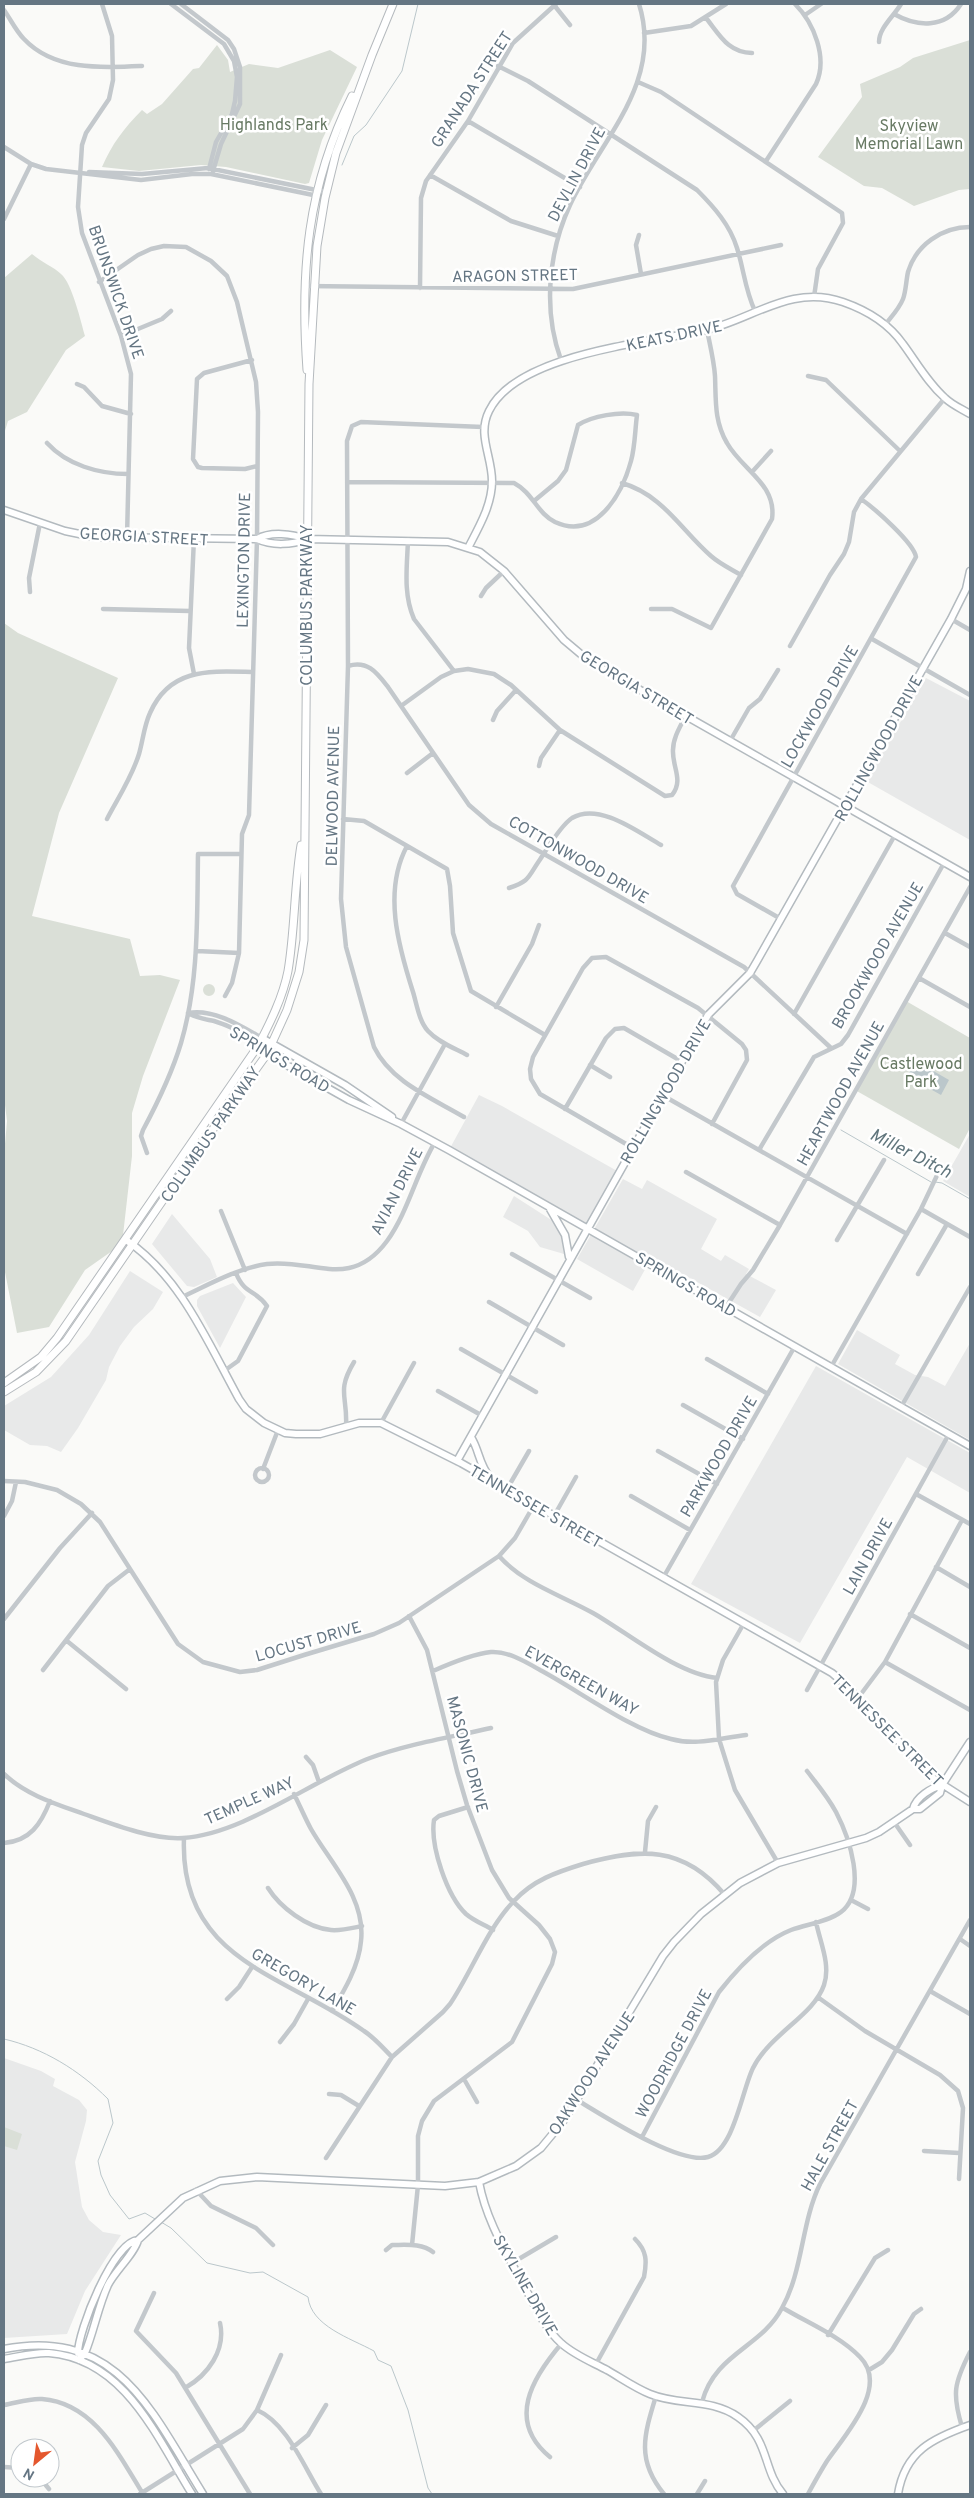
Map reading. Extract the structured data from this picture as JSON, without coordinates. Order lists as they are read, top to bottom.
{
  "streets": {
    "main road": [
      "KEATS DRIVE",
      "GEORGIA STREET",
      "COLUMBUS PARKWAY",
      "ROLLINGWOOD DRIVE",
      "SPRINGS ROAD",
      "TENNESSEE STREET",
      "OAKWOOD AVENUE",
      "SKYLINE DRIVE"
    ],
    "street": [
      "GRANADA STREET",
      "DEVLIN DRIVE",
      "ARAGON STREET",
      "BRUNSWICK DRIVE",
      "LEXINGTON DRIVE",
      "LOCKWOOD DRIVE",
      "DELWOOD AVENUE",
      "COTTONWOOD DRIVE",
      "BROOKWOOD AVENUE",
      "HEARTWOOD AVENUE",
      "AVIAN DRIVE",
      "PARKWOOD DRIVE",
      "LAIN DRIVE",
      "LOCUST DRIVE",
      "EVERGREEN WAY",
      "MASONIC DRIVE",
      "TEMPLE WAY",
      "GREGORY LANE",
      "WOODRIDGE DRIVE",
      "HALE STREET"
    ]
  },
  "crossings": [
    ["GRANADA STREET", "ARAGON STREET"],
    ["DEVLIN DRIVE", "ARAGON STREET"],
    ["DEVLIN DRIVE", "KEATS DRIVE"],
    ["ARAGON STREET", "COLUMBUS PARKWAY"],
    ["BRUNSWICK DRIVE", "GEORGIA STREET"],
    ["BRUNSWICK DRIVE", "LEXINGTON DRIVE"],
    ["KEATS DRIVE", "DELWOOD AVENUE"],
    ["GEORGIA STREET", "LEXINGTON DRIVE"],
    ["GEORGIA STREET", "COLUMBUS PARKWAY"],
    ["GEORGIA STREET", "LOCKWOOD DRIVE"],
    ["GEORGIA STREET", "ROLLINGWOOD DRIVE"],
    ["GEORGIA STREET", "DELWOOD AVENUE"],
    ["GEORGIA STREET", "BROOKWOOD AVENUE"],
    ["COLUMBUS PARKWAY", "SPRINGS ROAD"],
    ["LOCKWOOD DRIVE", "ROLLINGWOOD DRIVE"],
    ["ROLLINGWOOD DRIVE", "COTTONWOOD DRIVE"],
    ["ROLLINGWOOD DRIVE", "SPRINGS ROAD"],
    ["ROLLINGWOOD DRIVE", "TENNESSEE STREET"],
    ["DELWOOD AVENUE", "COTTONWOOD DRIVE"],
    ["COTTONWOOD DRIVE", "BROOKWOOD AVENUE"],
    ["SPRINGS ROAD", "HEARTWOOD AVENUE"],
    ["SPRINGS ROAD", "AVIAN DRIVE"],
    ["SPRINGS ROAD", "PARKWOOD DRIVE"],
    ["SPRINGS ROAD", "LAIN DRIVE"],
    ["PARKWOOD DRIVE", "TENNESSEE STREET"],
    ["TENNESSEE STREET", "LAIN DRIVE"],
    ["TENNESSEE STREET", "LOCUST DRIVE"],
    ["TENNESSEE STREET", "OAKWOOD AVENUE"],
    ["LOCUST DRIVE", "MASONIC DRIVE"],
    ["EVERGREEN WAY", "MASONIC DRIVE"],
    ["MASONIC DRIVE", "TEMPLE WAY"],
    ["MASONIC DRIVE", "OAKWOOD AVENUE"],
    ["TEMPLE WAY", "GREGORY LANE"],
    ["OAKWOOD AVENUE", "SKYLINE DRIVE"],
    ["HALE STREET", "SKYLINE DRIVE"]
  ],
  "water": ["Miller Ditch"],
  "parks": ["Highlands Park", "Skyview Memorial Lawn", "Castlewood Park"],
  "north": "bottom left"
}
